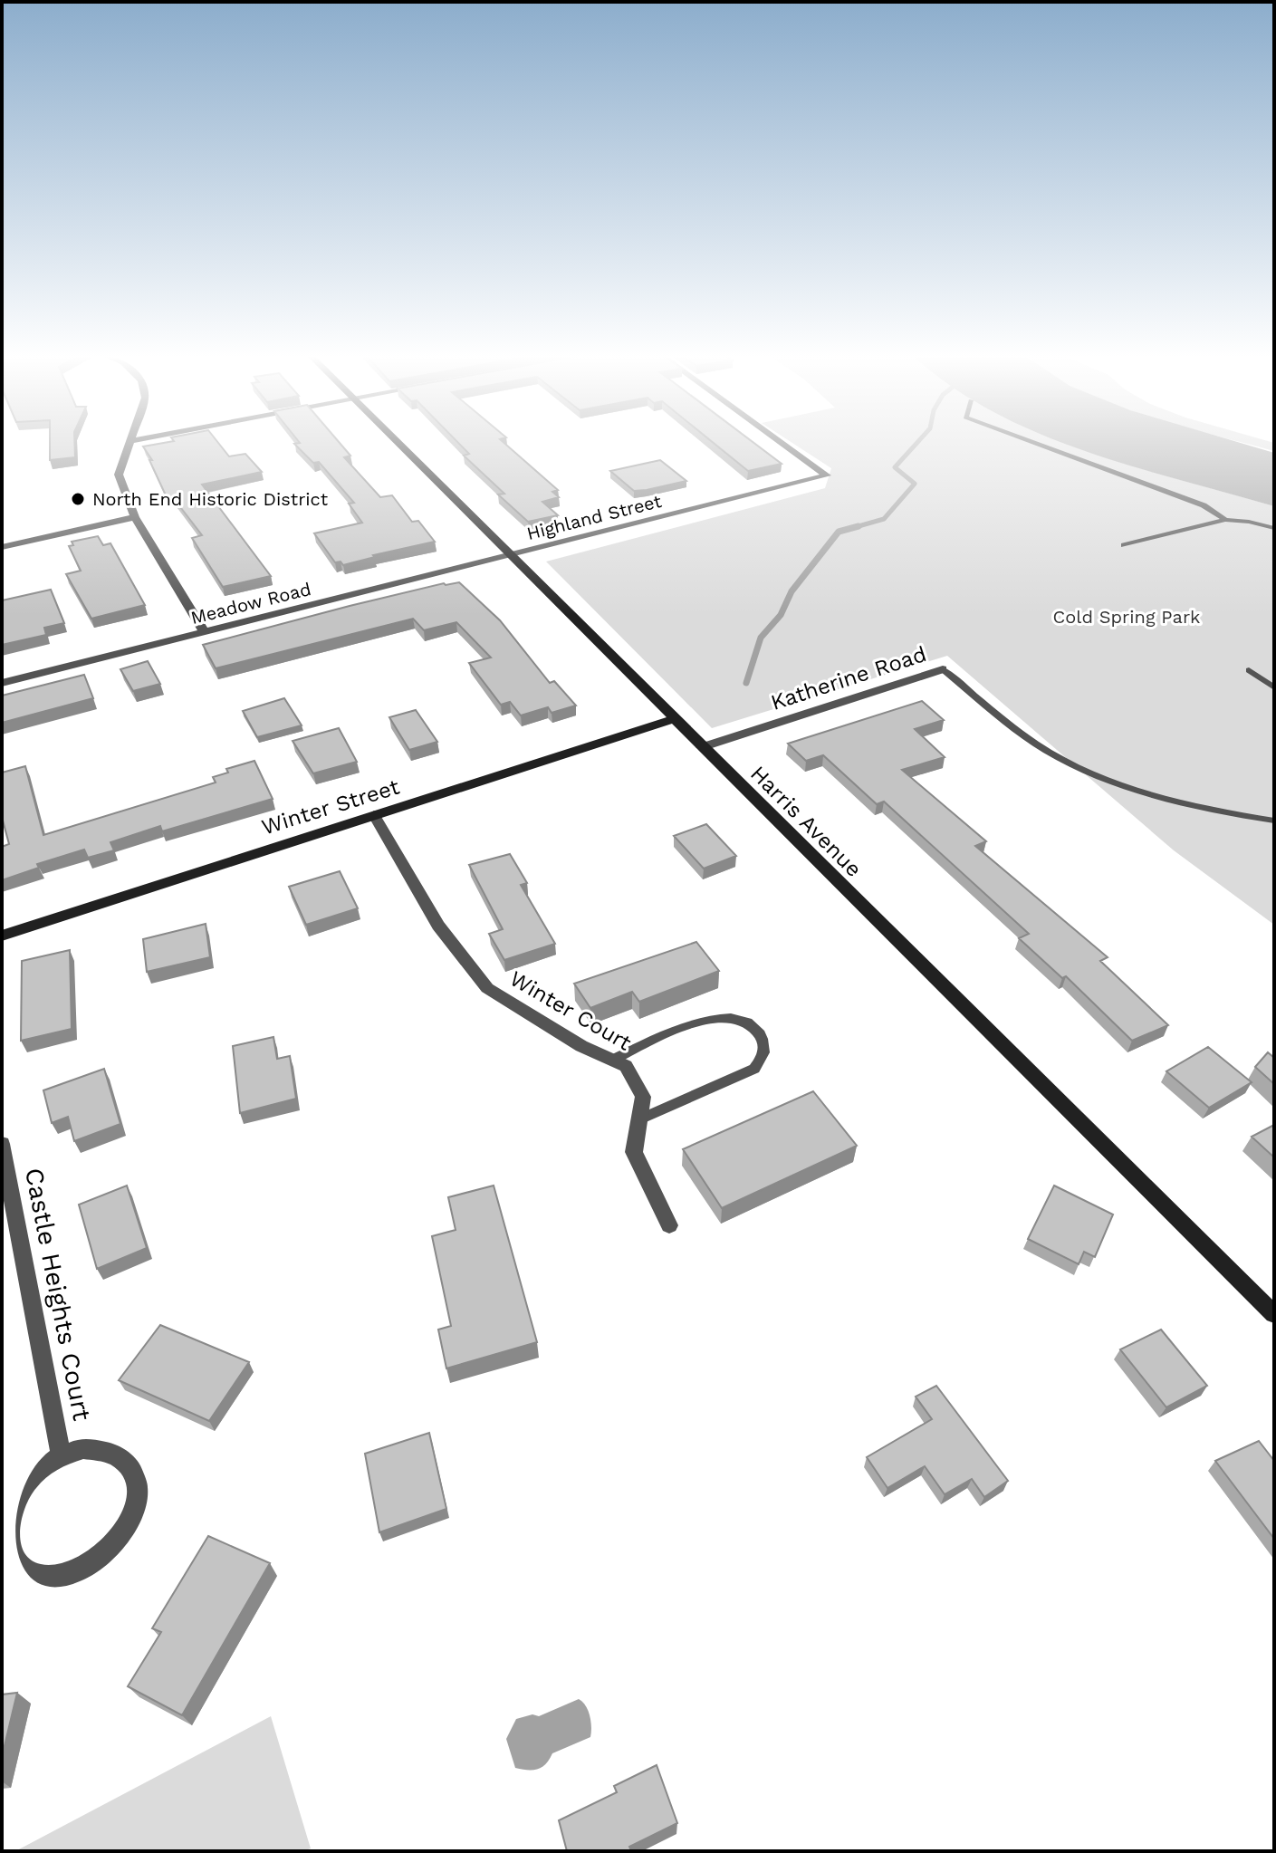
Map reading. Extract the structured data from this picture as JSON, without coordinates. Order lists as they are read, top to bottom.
{
  "streets": {
    "main road": ["Winter Street", "Harris Avenue"],
    "street": [
      "Highland Street",
      "Meadow Road",
      "Katherine Road",
      "Winter Court",
      "Castle Heights Court"
    ]
  },
  "crossings": [
    ["Highland Street", "Meadow Road"],
    ["Highland Street", "Harris Avenue"],
    ["Meadow Road", "Harris Avenue"],
    ["Katherine Road", "Harris Avenue"],
    ["Winter Street", "Harris Avenue"],
    ["Winter Street", "Winter Court"]
  ],
  "parks": ["Cold Spring Park"],
  "places": ["North End Historic District"]
}
